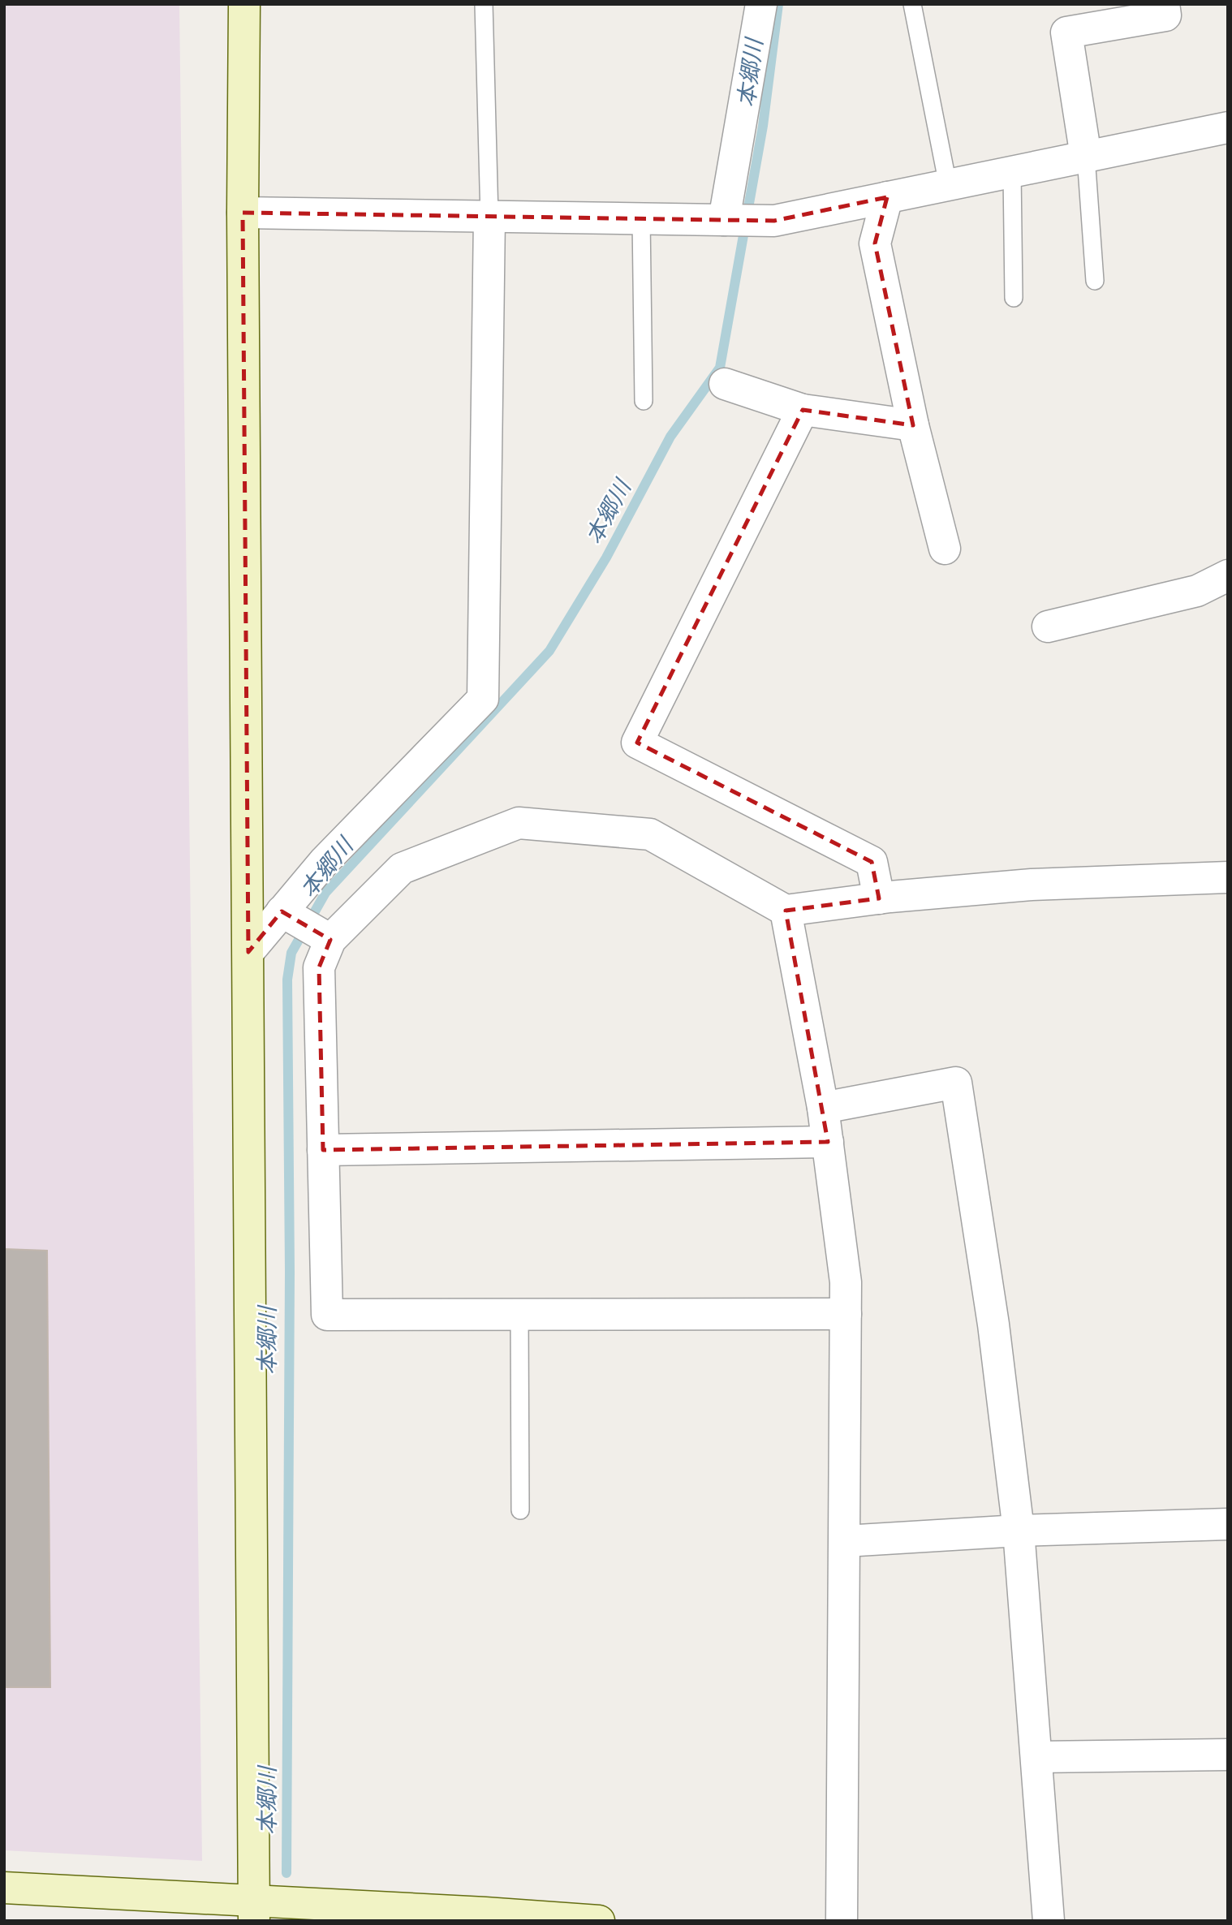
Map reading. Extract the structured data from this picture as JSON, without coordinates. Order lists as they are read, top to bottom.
{
  "water": ["本郷川"]
}
